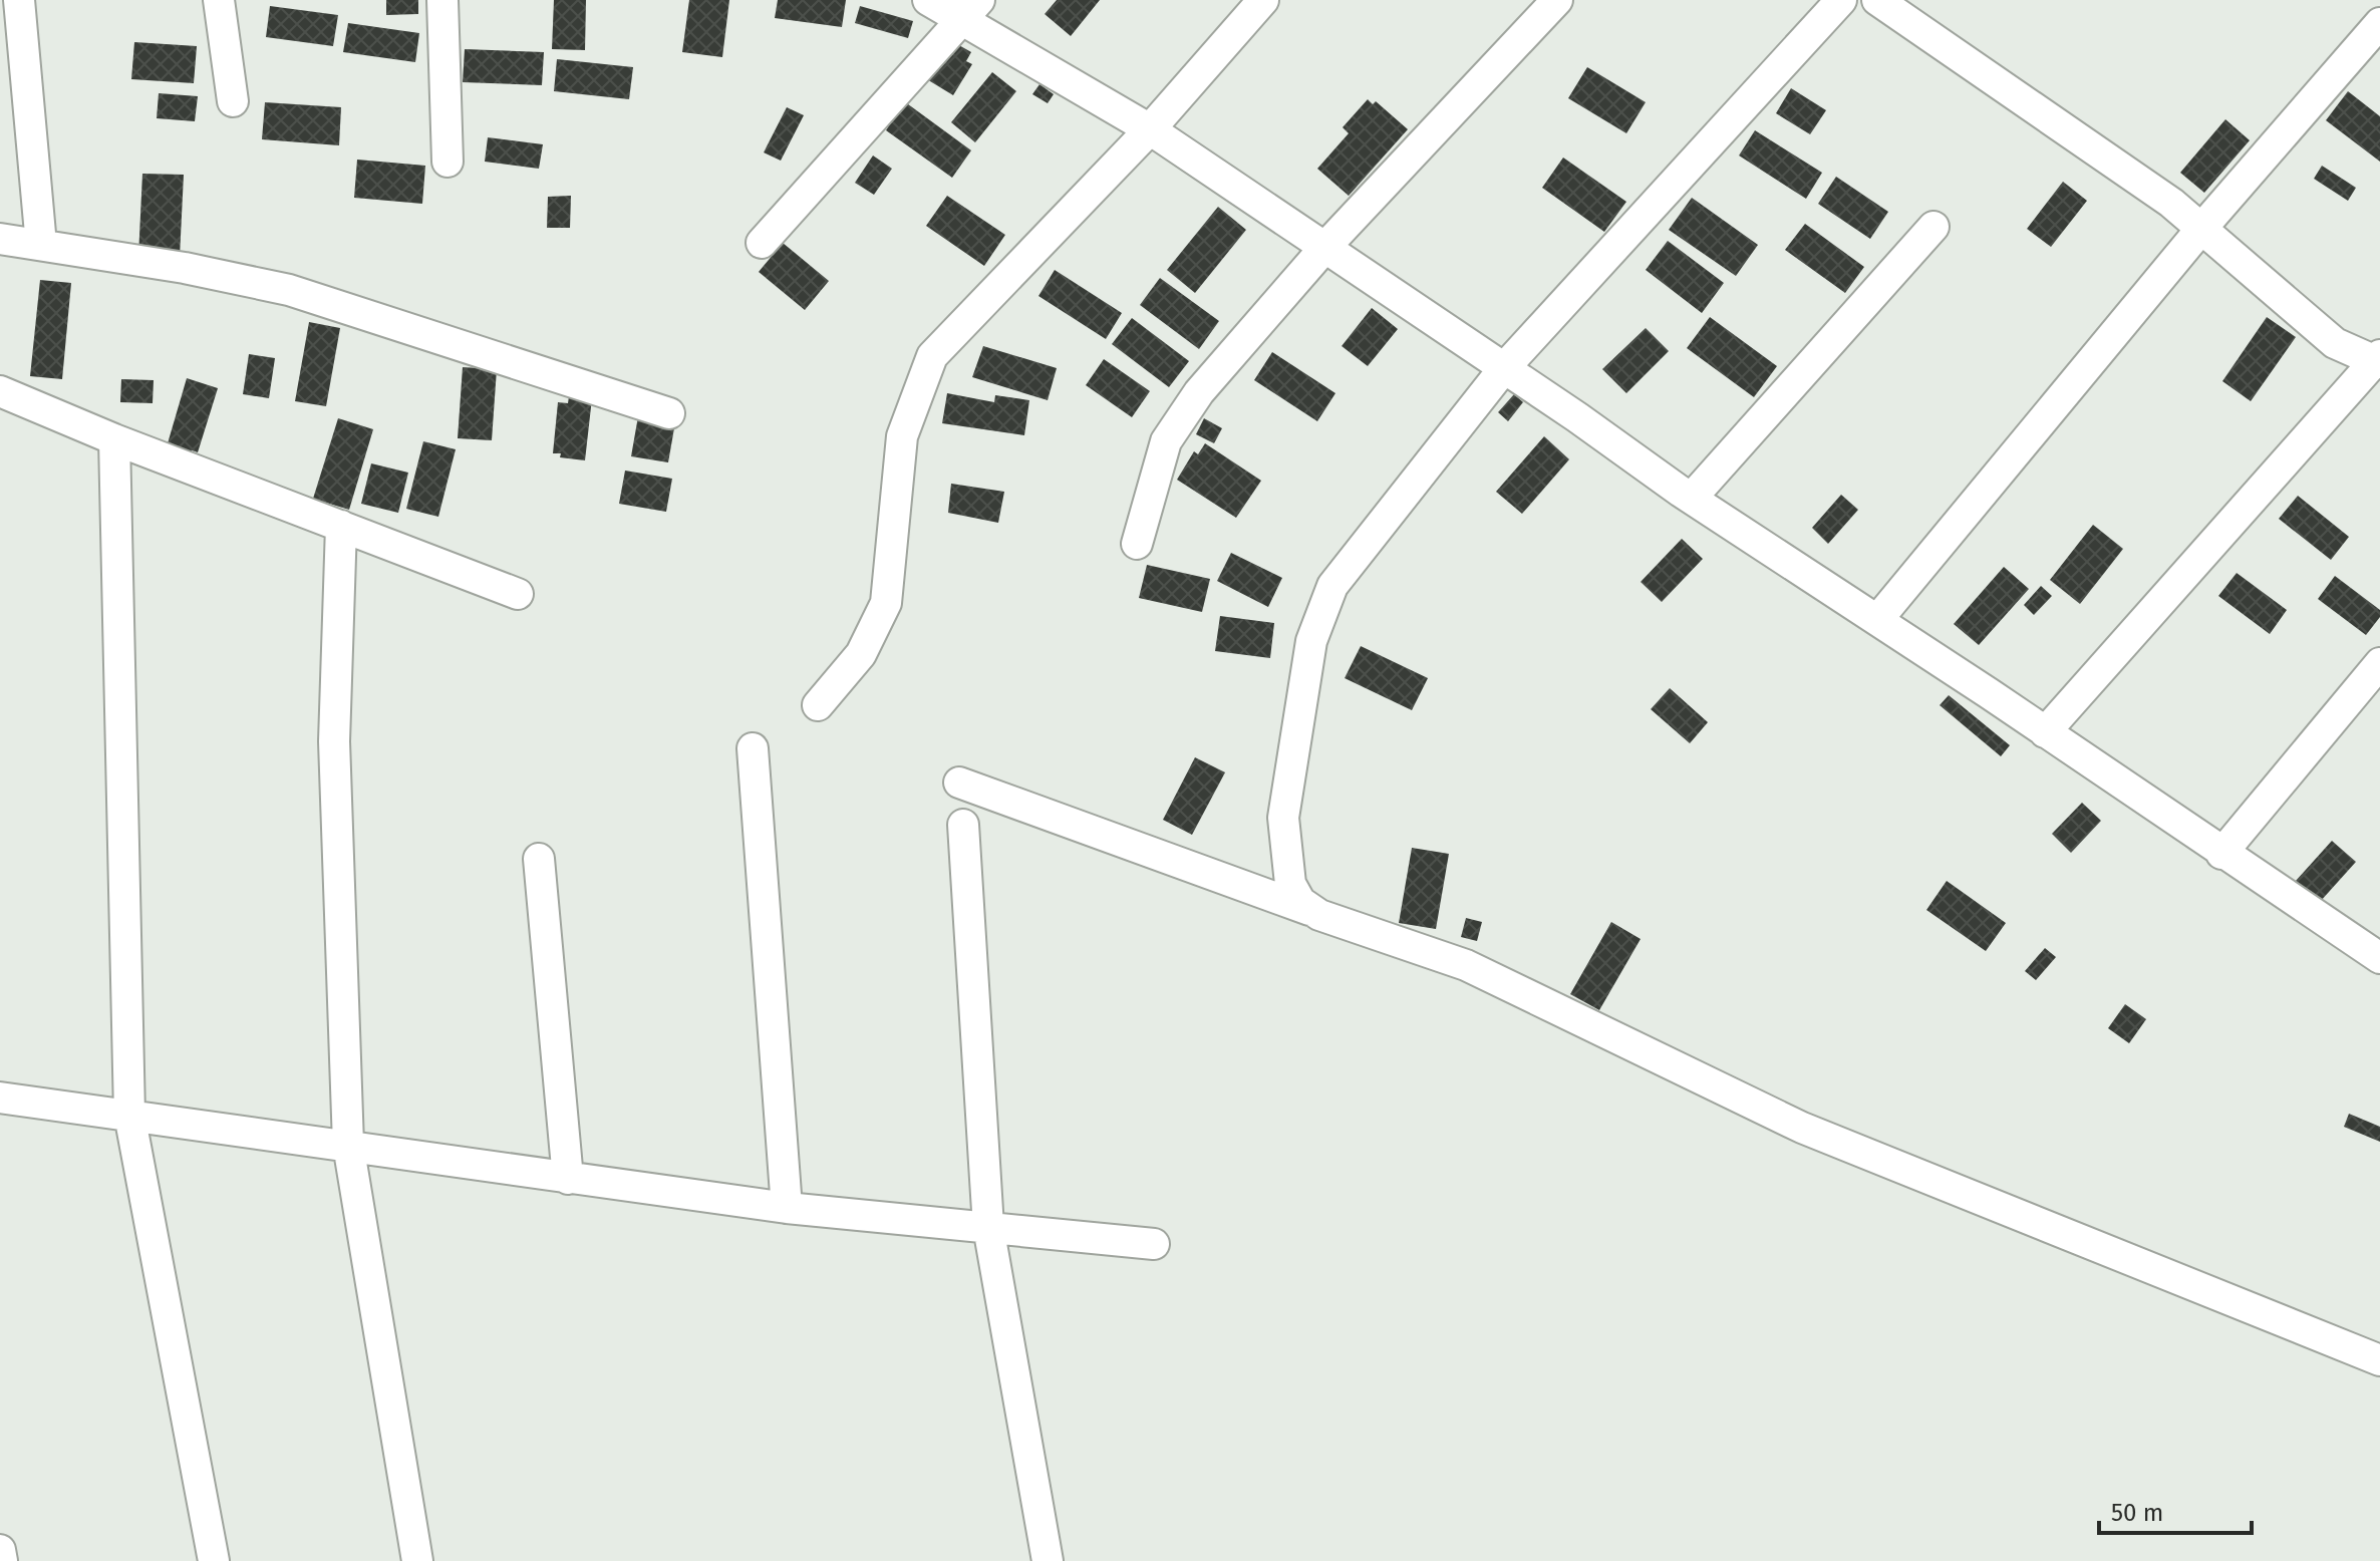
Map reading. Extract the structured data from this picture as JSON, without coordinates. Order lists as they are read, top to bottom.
{
  "scale_bar": "50 m"
}
